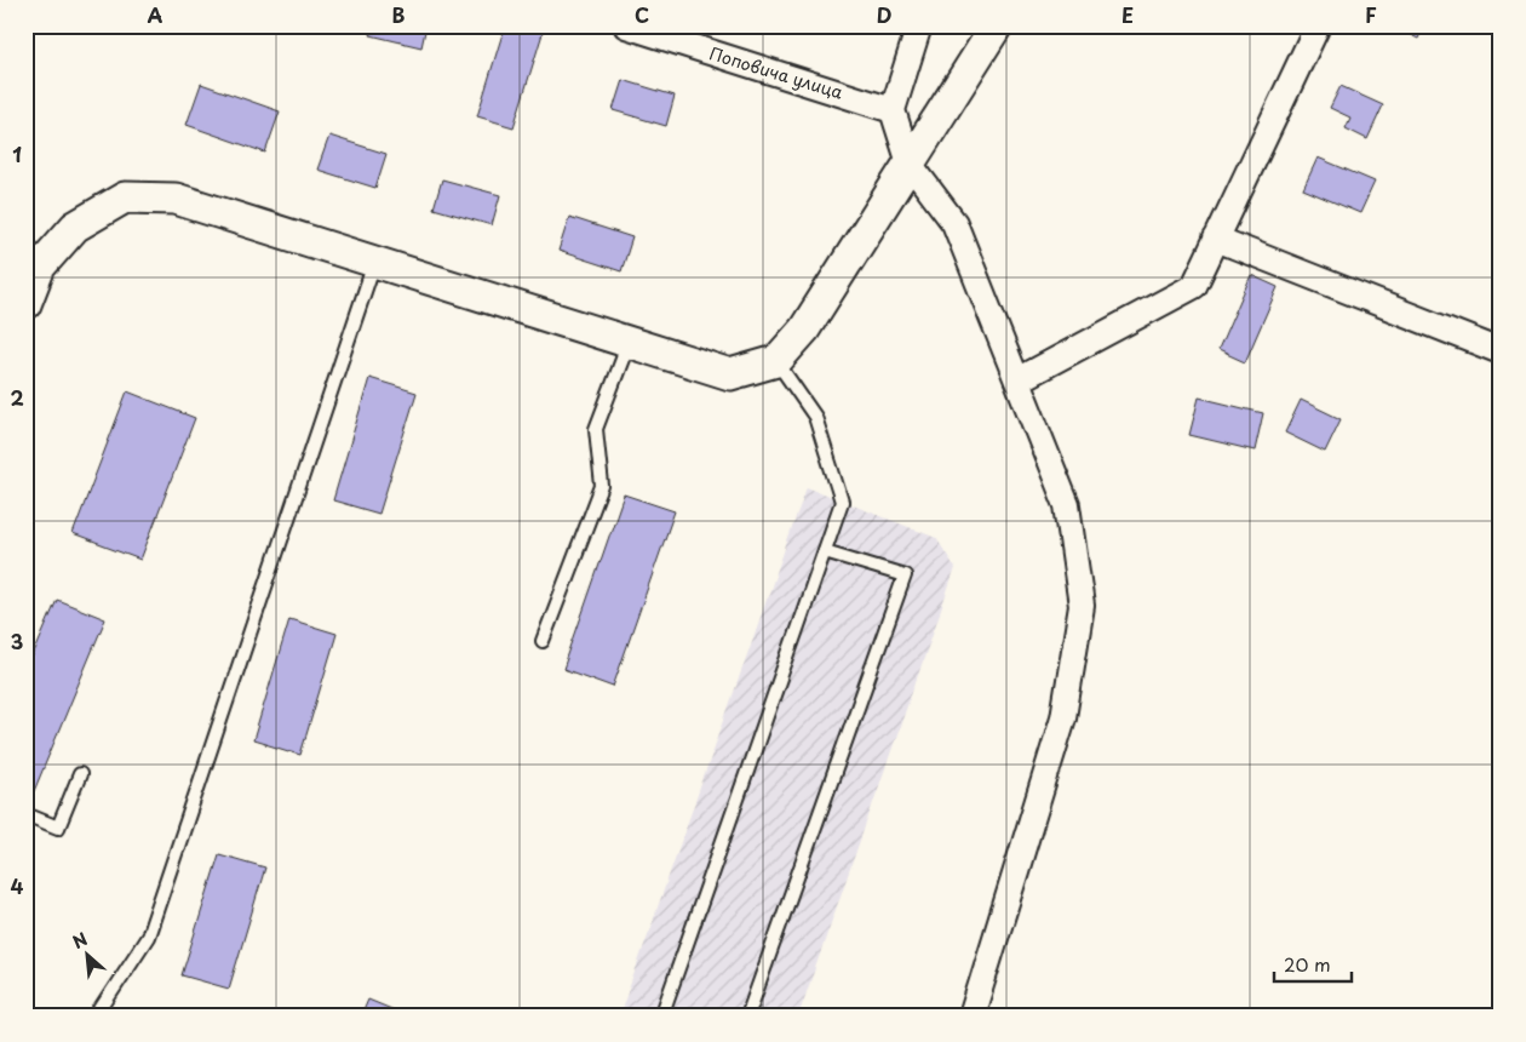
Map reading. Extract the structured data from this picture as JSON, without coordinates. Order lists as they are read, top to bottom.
{
  "streets": {
    "street": ["Поповича улица"]
  },
  "scale_bar": "20 m",
  "north": "top left",
  "grid": {
    "columns": [
      "A",
      "B",
      "C",
      "D",
      "E",
      "F"
    ],
    "rows": [
      "1",
      "2",
      "3",
      "4"
    ]
  }
}
